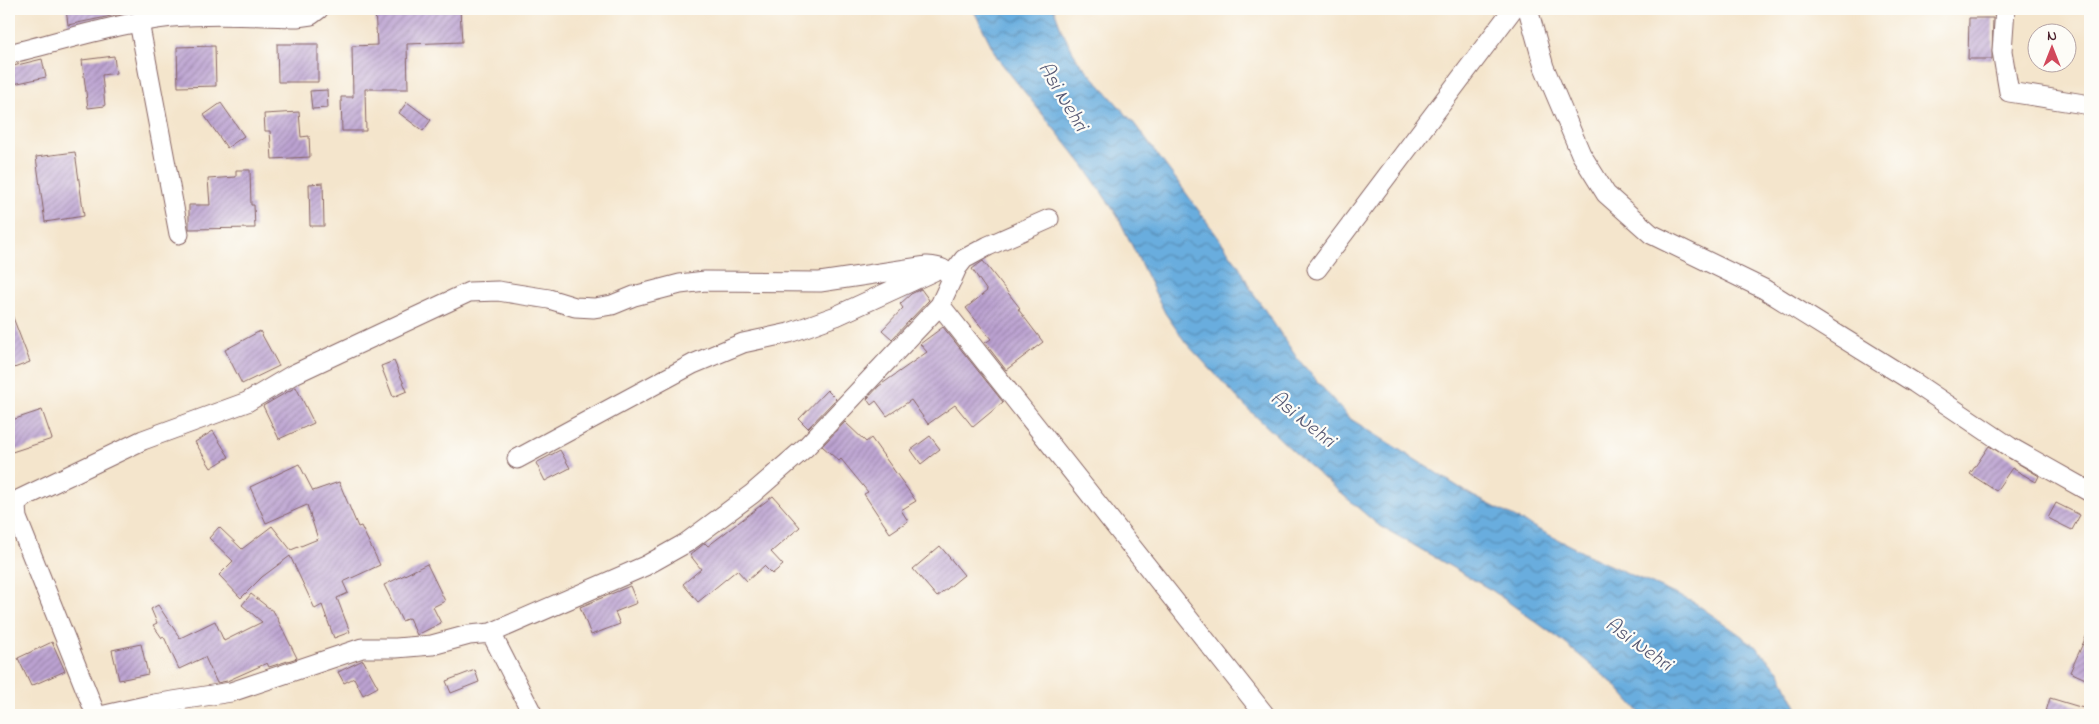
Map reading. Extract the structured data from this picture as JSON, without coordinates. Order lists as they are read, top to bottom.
{
  "water": ["Asi Nehri"],
  "north": "top"
}
